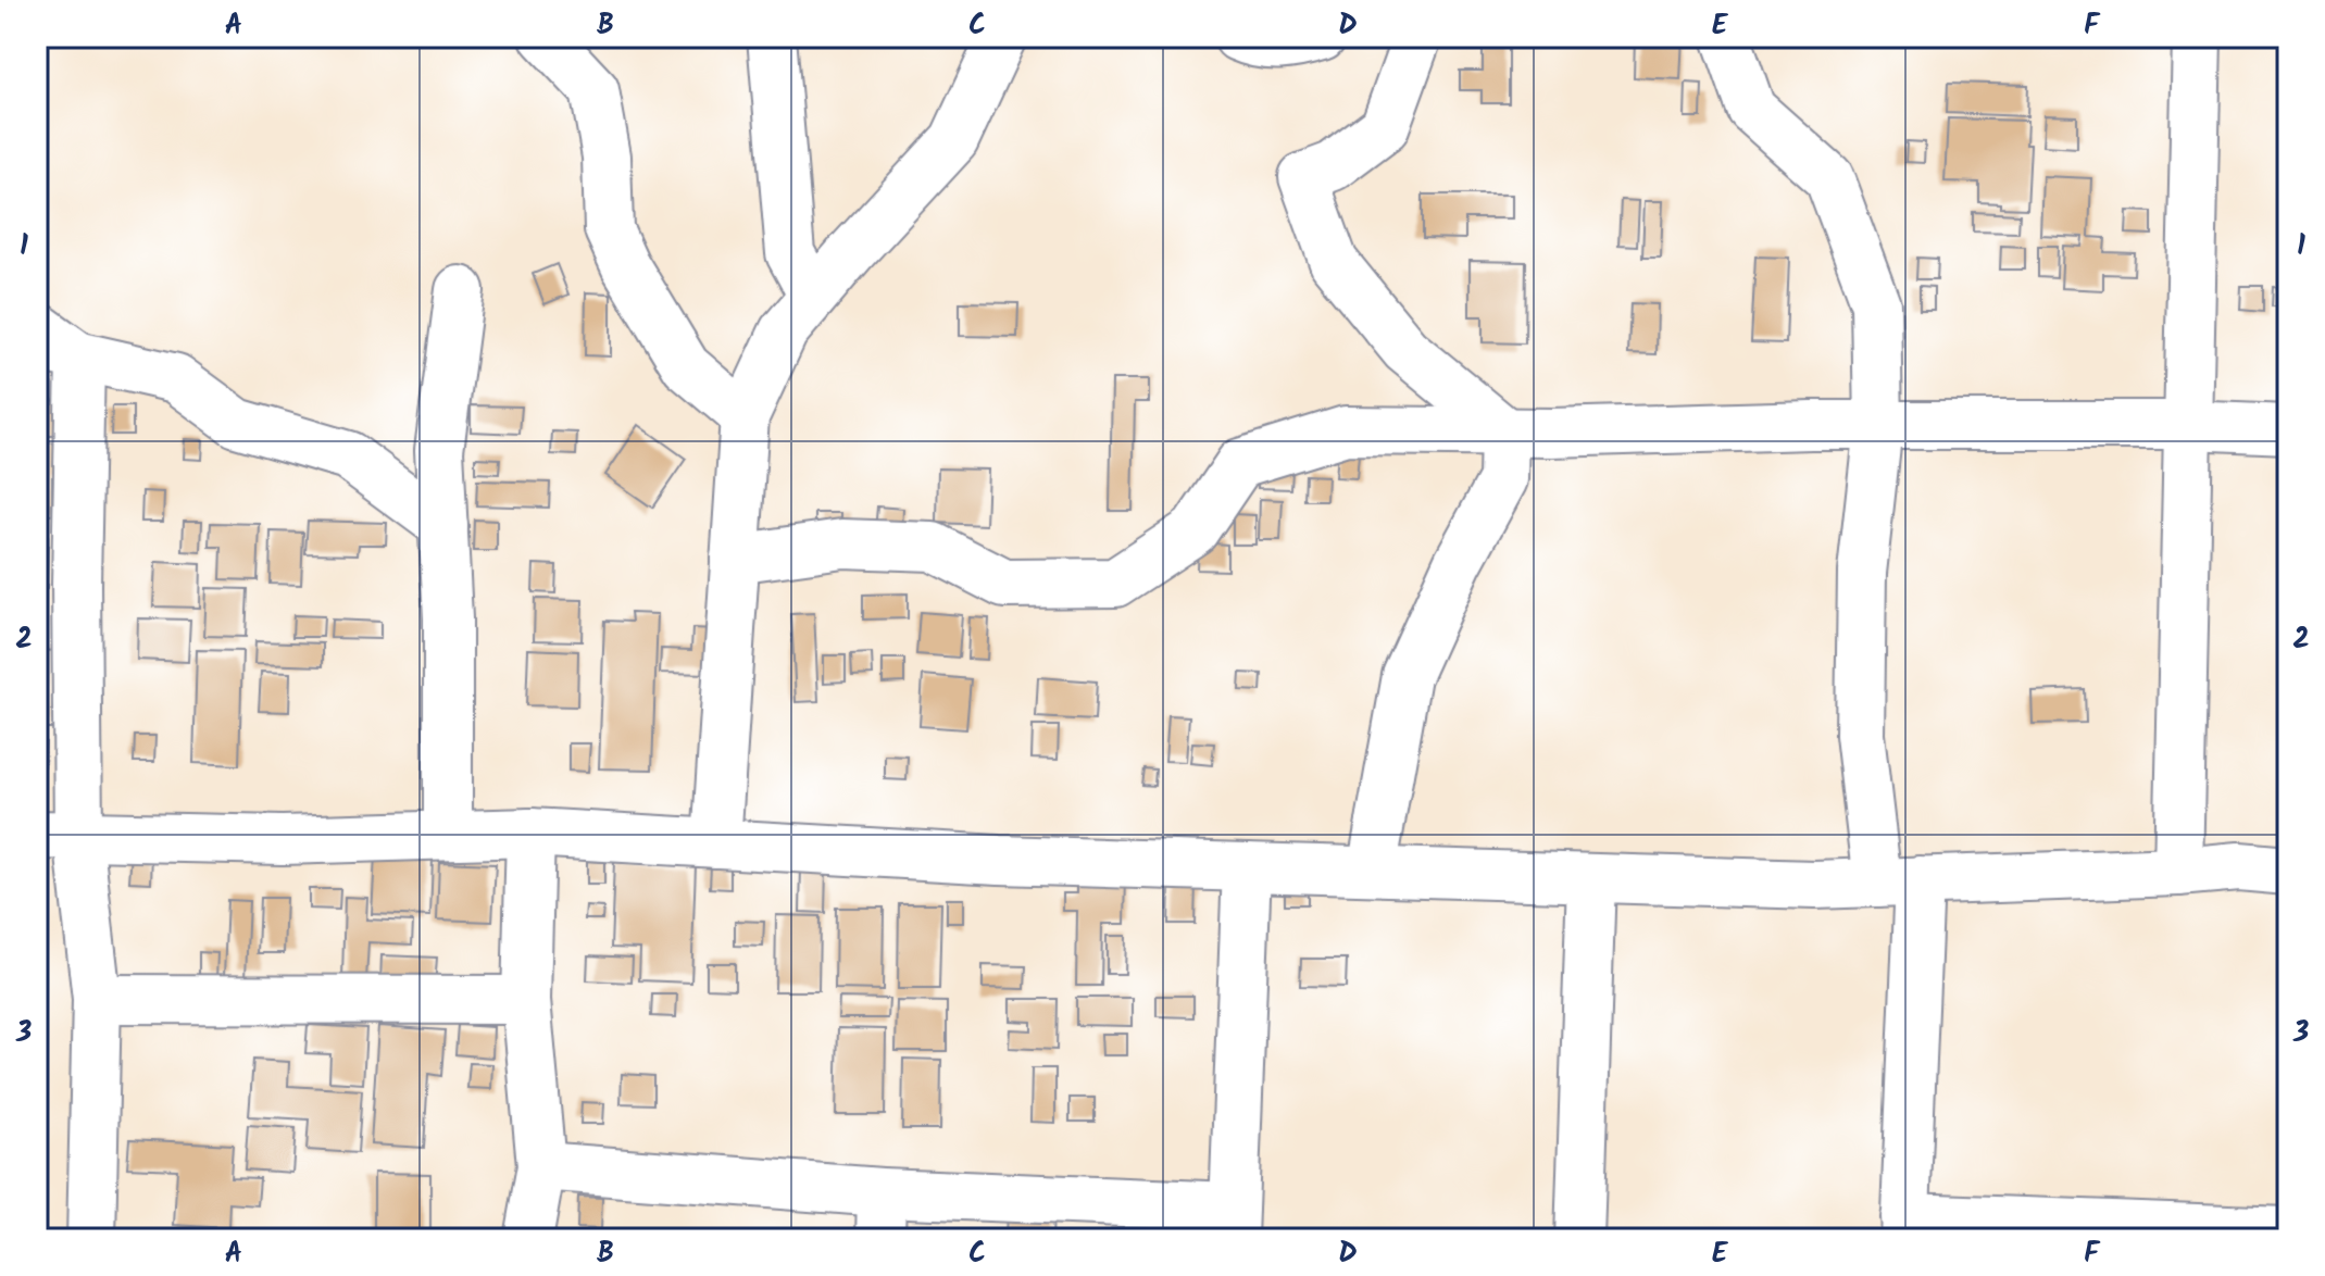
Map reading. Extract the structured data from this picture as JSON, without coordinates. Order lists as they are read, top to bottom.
{
  "grid": {
    "columns": [
      "A",
      "B",
      "C",
      "D",
      "E",
      "F"
    ],
    "rows": ["1", "2", "3"]
  }
}
